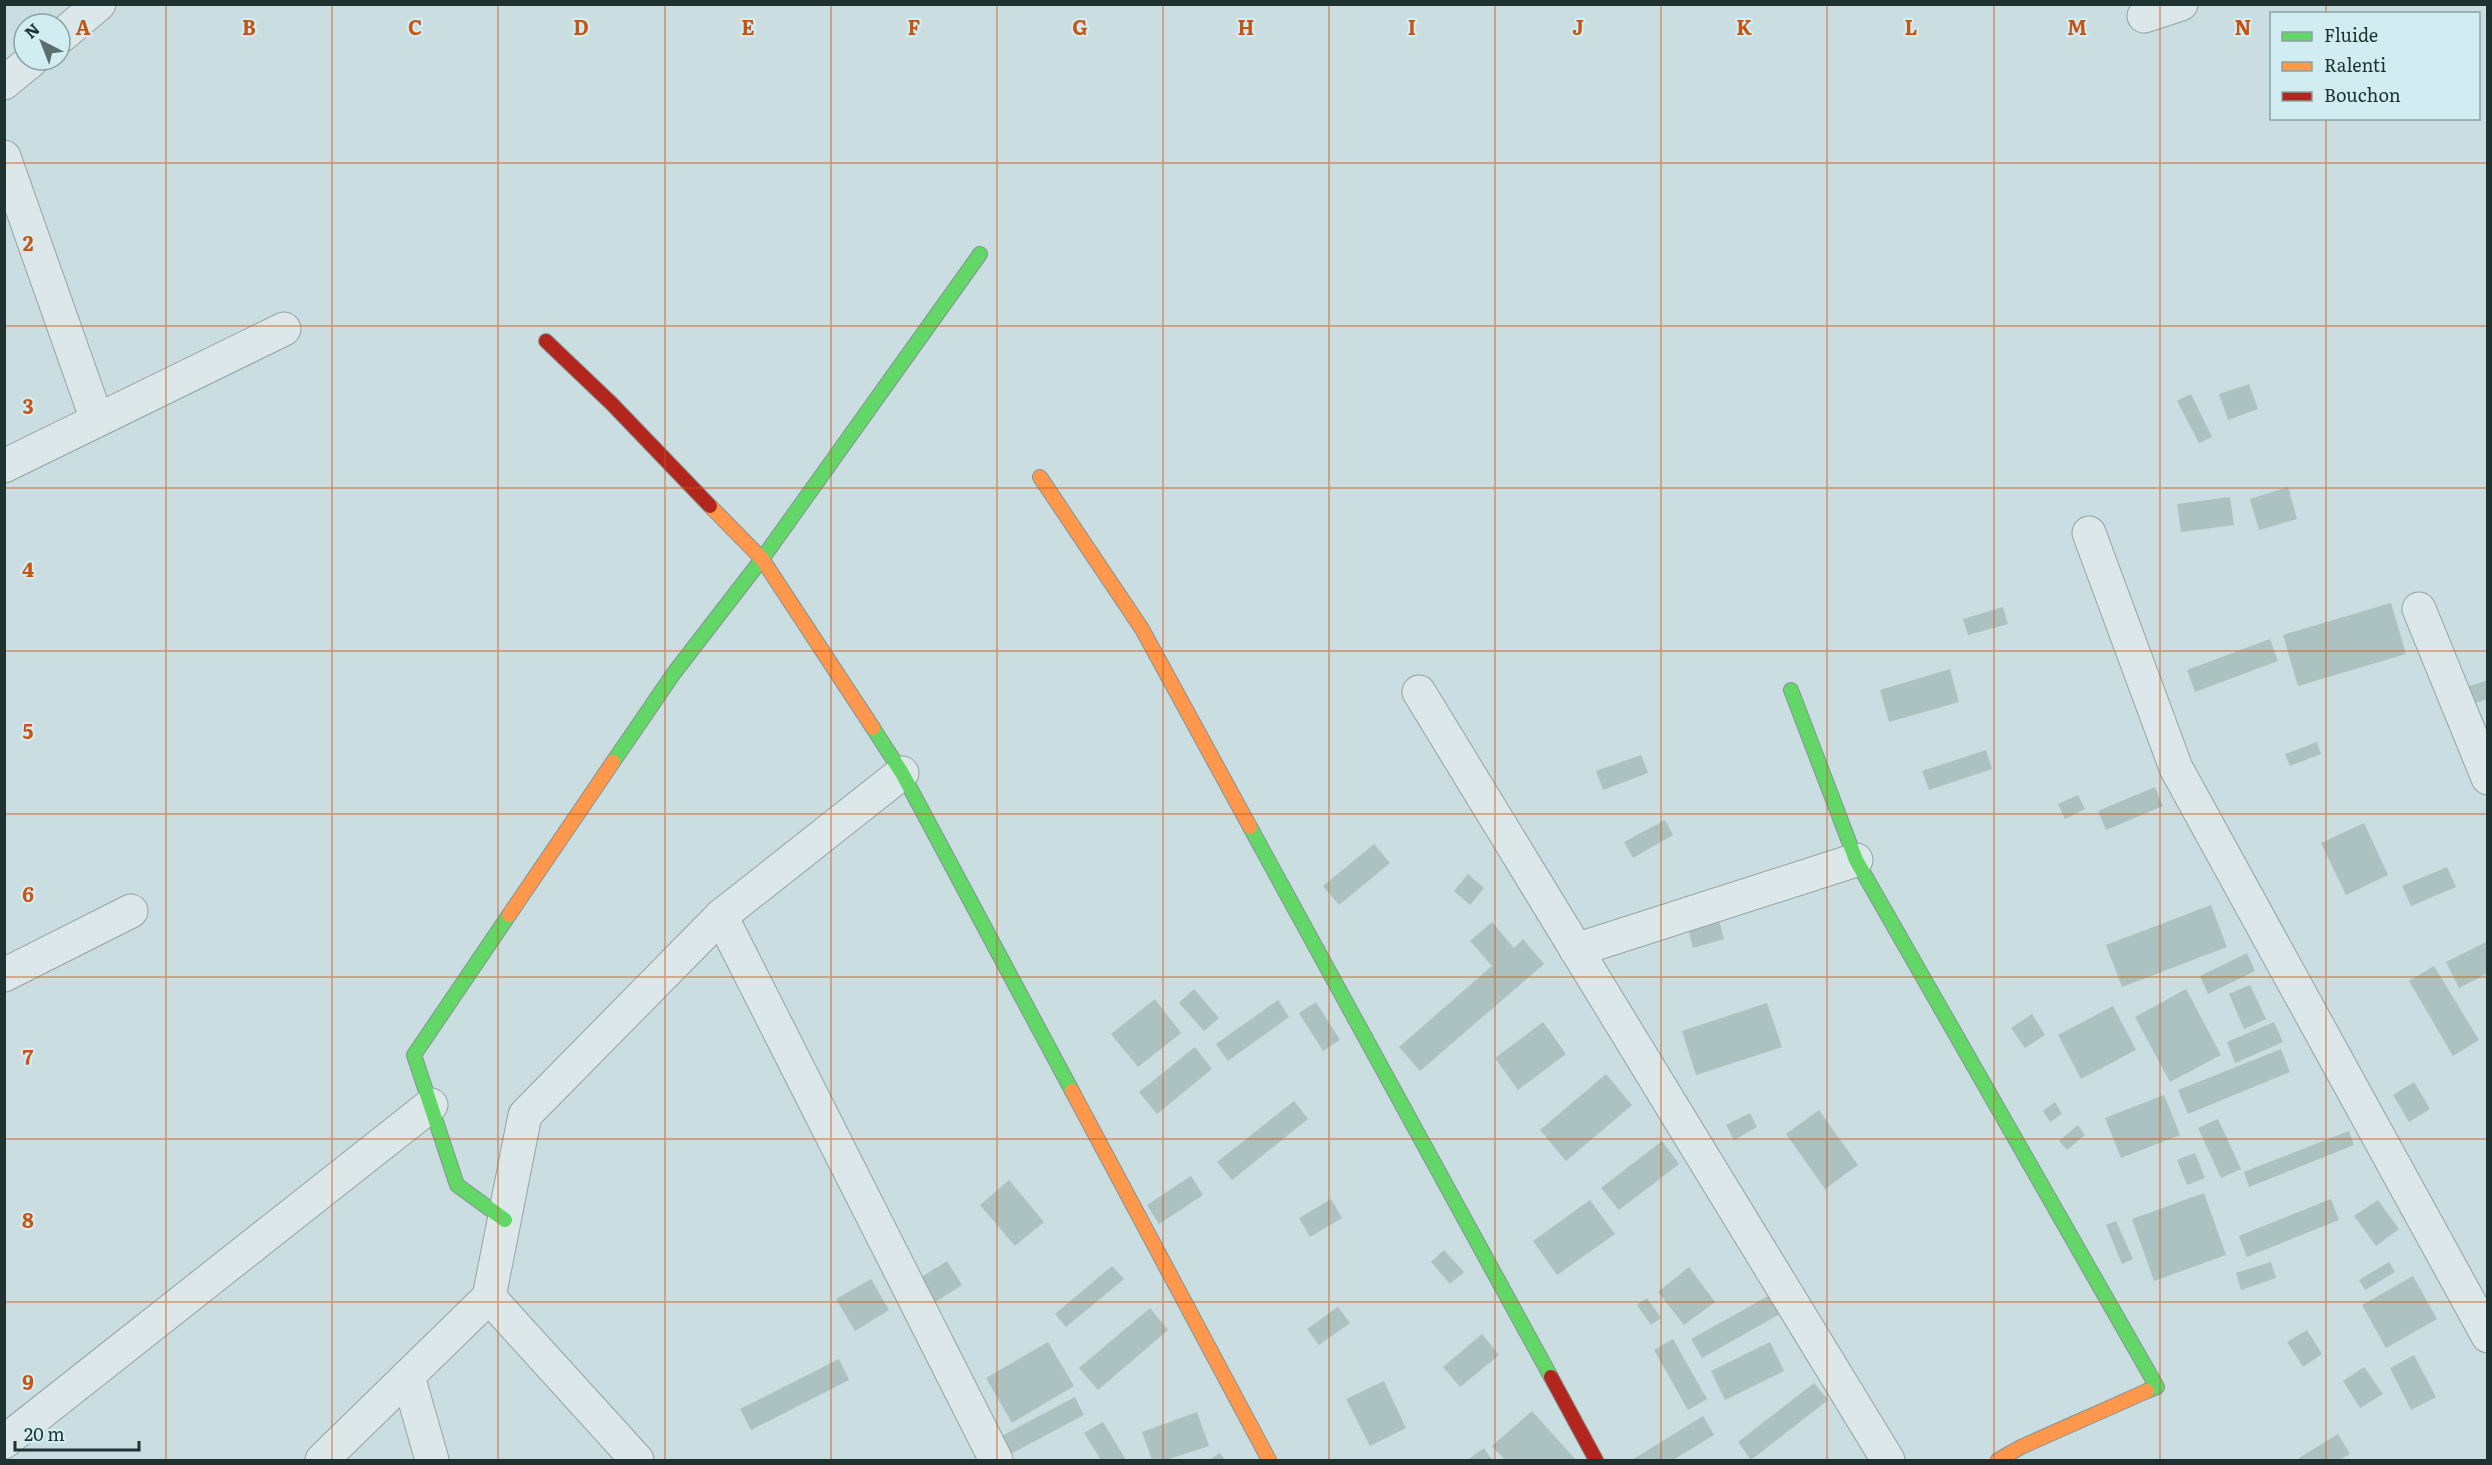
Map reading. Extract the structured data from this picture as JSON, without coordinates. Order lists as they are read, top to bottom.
{
  "legend": ["Fluide", "Ralenti", "Bouchon"],
  "scale_bar": "20 m",
  "north": "top left",
  "grid": {
    "columns": [
      "A",
      "B",
      "C",
      "D",
      "E",
      "F",
      "G",
      "H",
      "I",
      "J",
      "K",
      "L",
      "M",
      "N"
    ],
    "rows": [
      "2",
      "3",
      "4",
      "5",
      "6",
      "7",
      "8",
      "9"
    ]
  }
}
